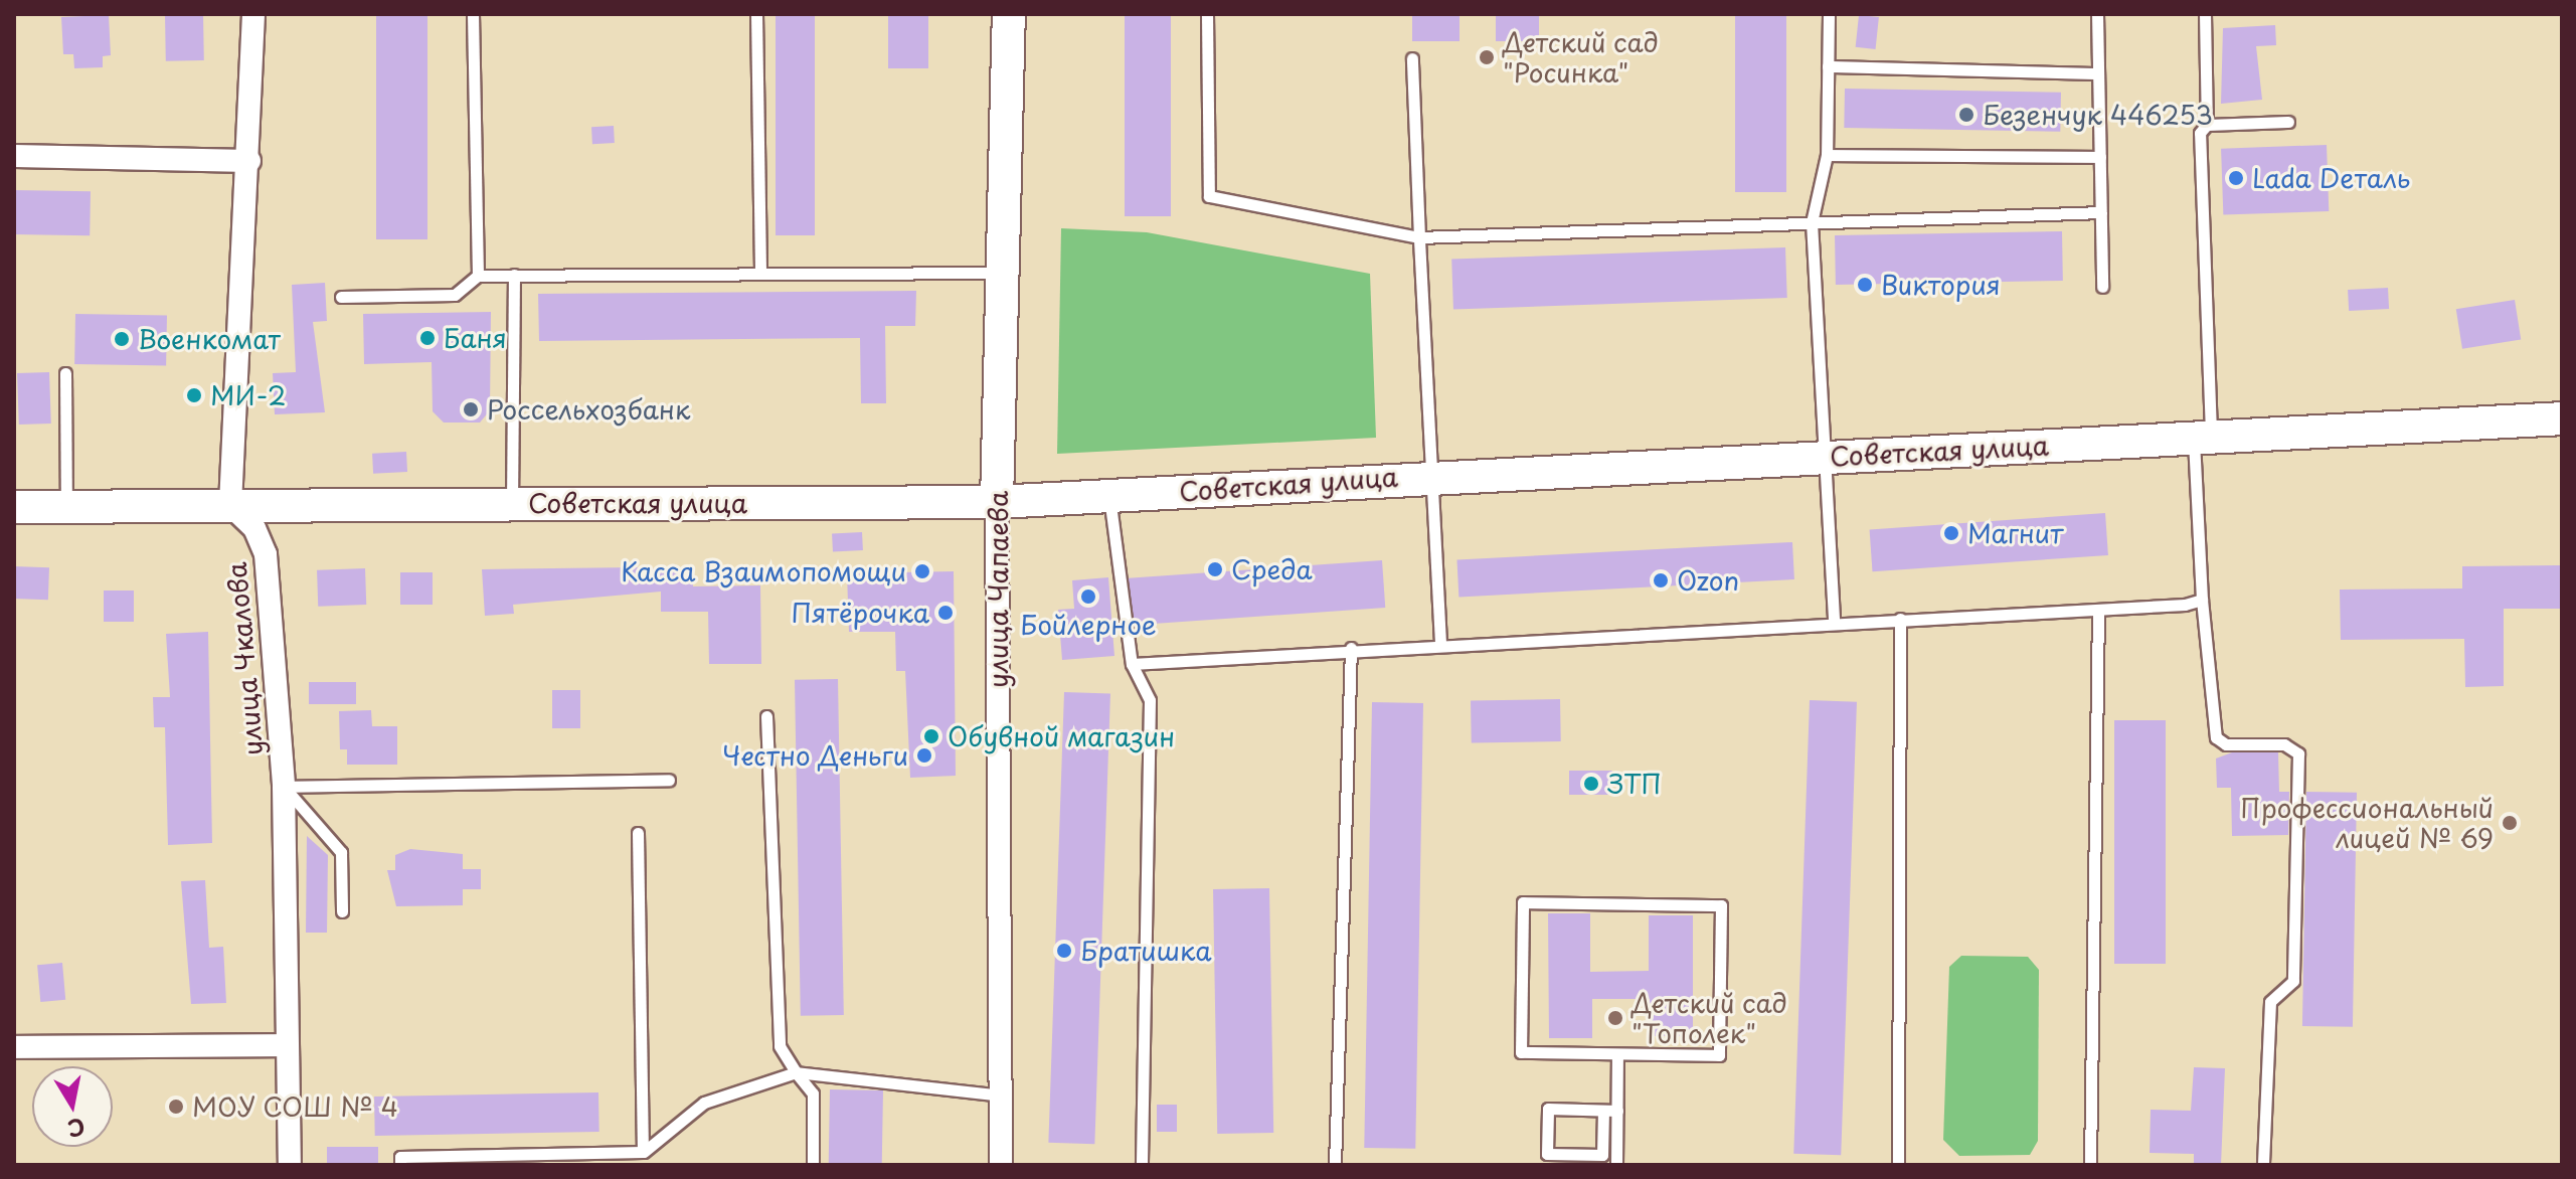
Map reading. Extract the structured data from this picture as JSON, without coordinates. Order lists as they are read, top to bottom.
{
  "streets": {
    "street": ["Советская улица", "улица Чапаева", "улица Чкалова"]
  },
  "crossings": [
    ["Советская улица", "улица Чапаева"],
    ["Советская улица", "улица Чкалова"]
  ],
  "places": [
    "Детский сад \"Росинка\"",
    "Безенчук 446253",
    "Lada Dеталь",
    "Виктория",
    "Баня",
    "Военкомат",
    "МИ-2",
    "Россельхозбанк",
    "Магнит",
    "Среда",
    "Касса Взаимопомощи",
    "Ozon",
    "Бойлерное",
    "Пятёрочка",
    "Обувной магазин",
    "Честно Деньги",
    "ЗТП",
    "Профессиональный лицей № 69",
    "Братишка",
    "Детский сад \"Тополек\"",
    "МОУ СОШ № 4"
  ],
  "north": "bottom"
}
